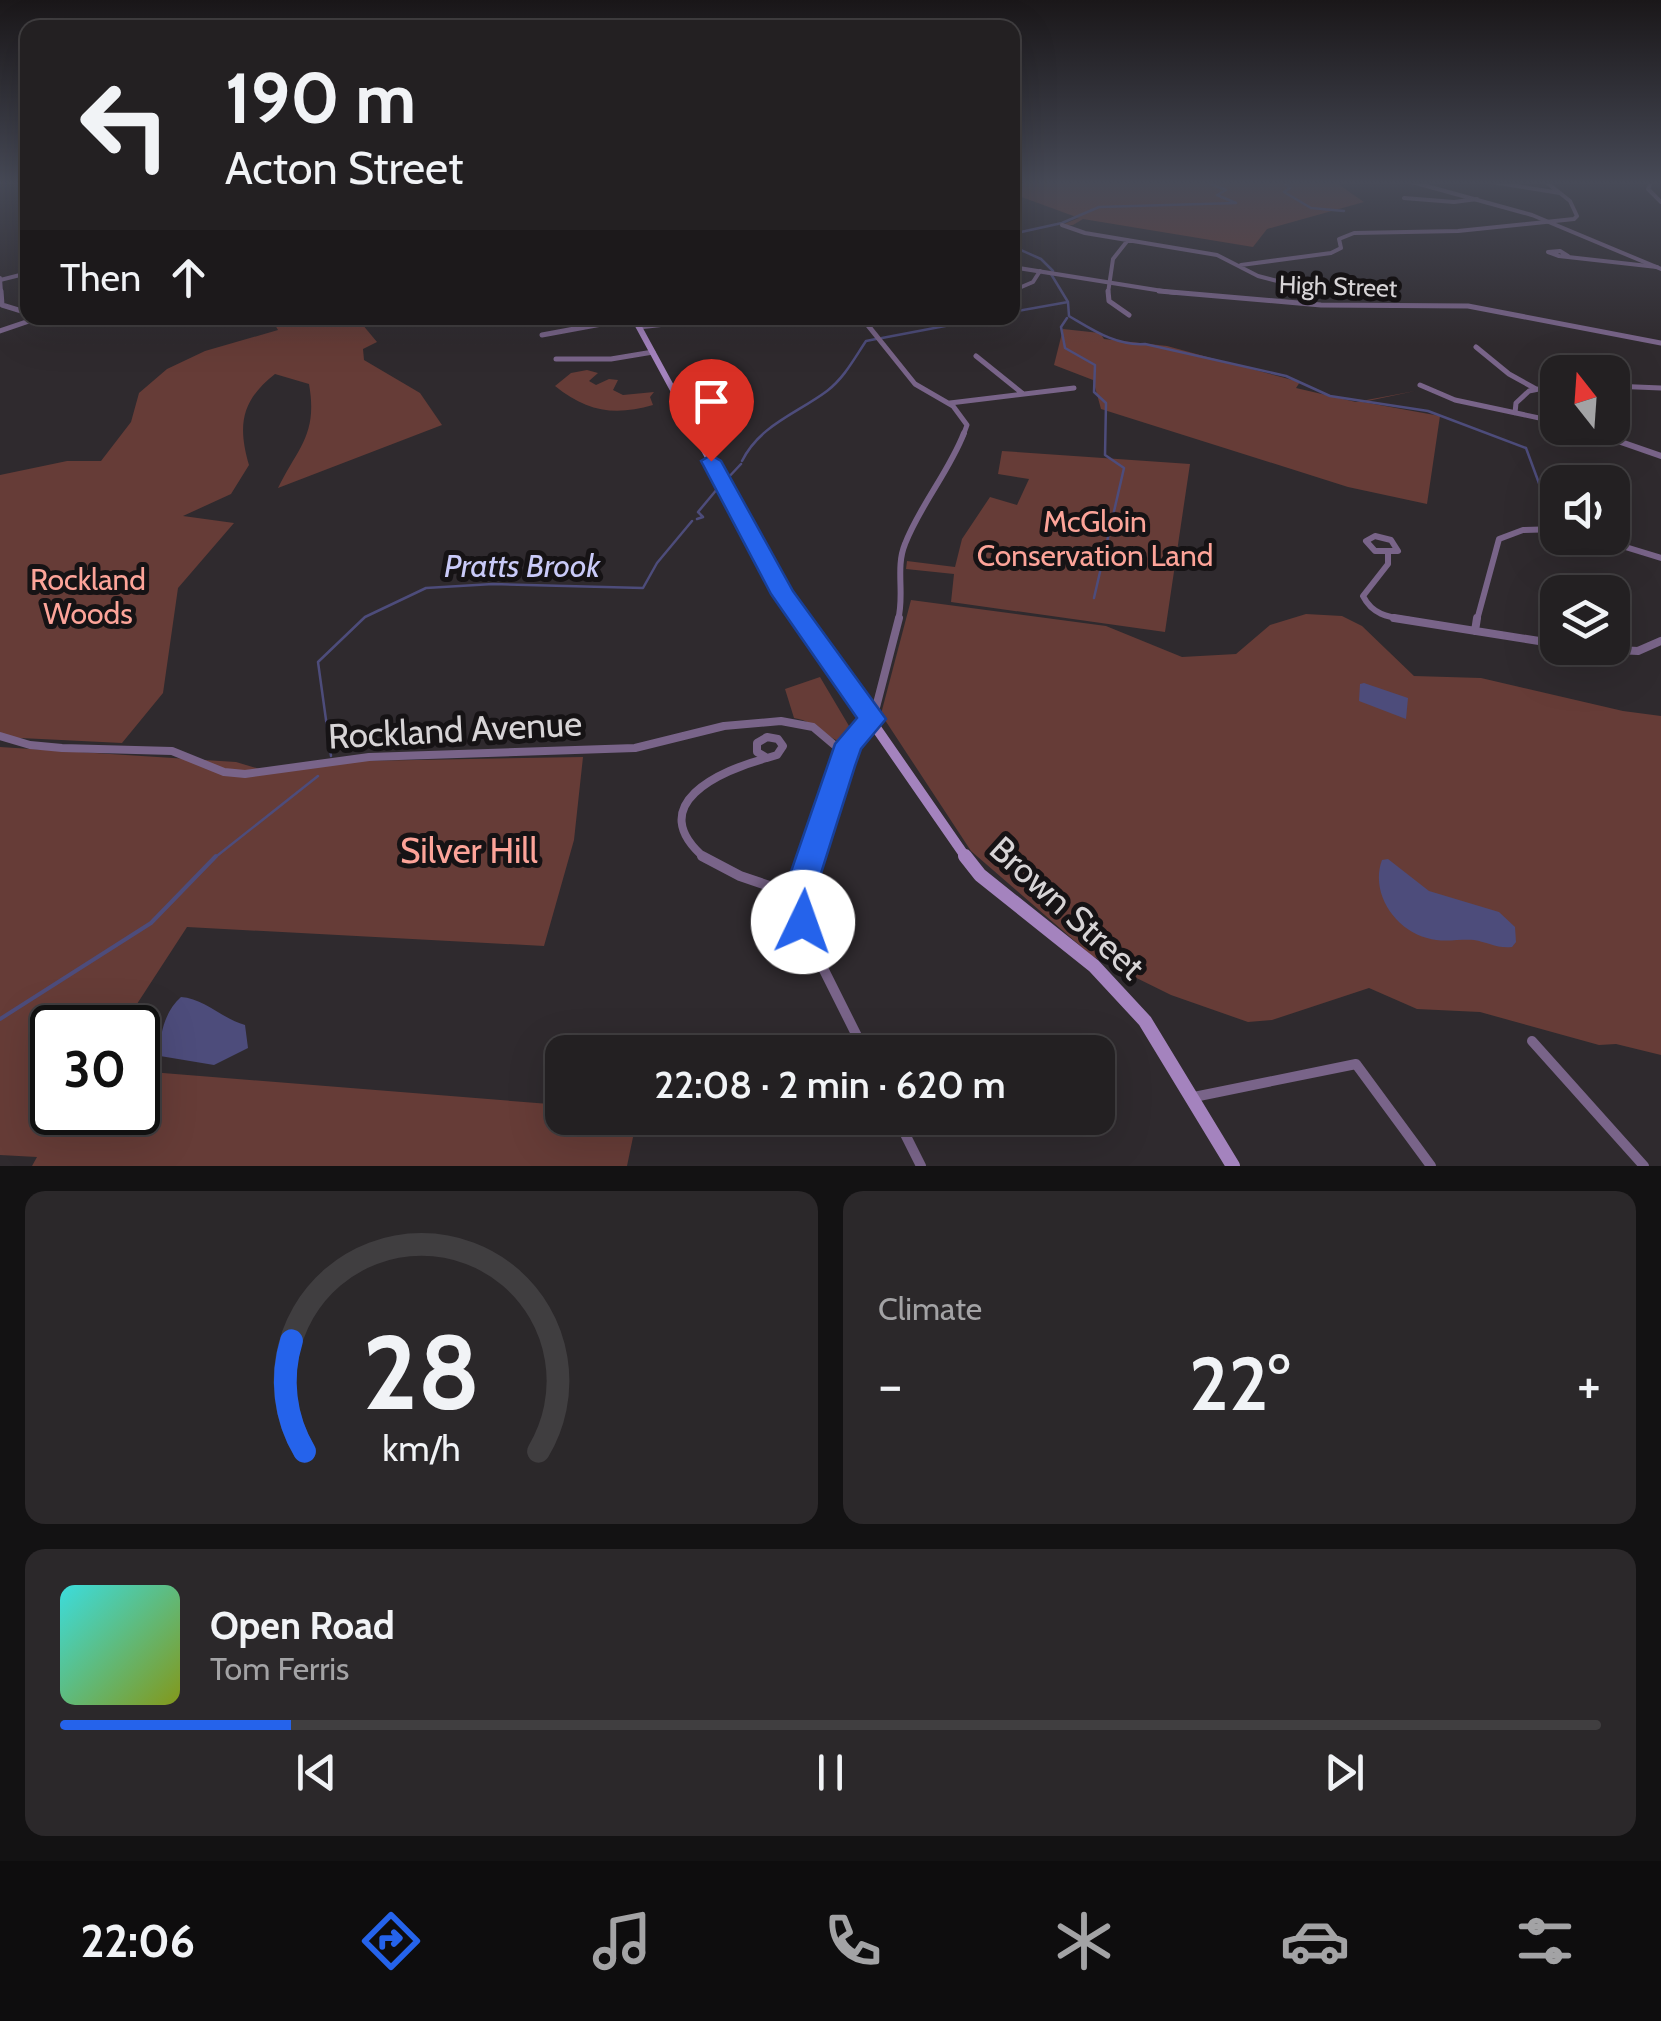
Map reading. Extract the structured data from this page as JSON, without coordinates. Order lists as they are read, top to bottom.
{
  "streets": {
    "main road": ["Brown Street"],
    "street": ["High Street", "Rockland Avenue"]
  },
  "water": ["Pratts Brook"],
  "parks": ["McGloin Conservation Land", "Rockland Woods", "Silver Hill"],
  "north": "top",
  "page": {
    "turn": ["190 m", "Acton Street"],
    "then": "Then",
    "limit": "30",
    "trip": "22:08 · 2 min · 620 m",
    "tile": "Climate",
    "heat": ["−", "22°", "+"],
    "song": ["Open Road", "Tom Ferris"],
    "tabs": "22:06",
    "gauge": ["28", "km/h"]
  }
}
